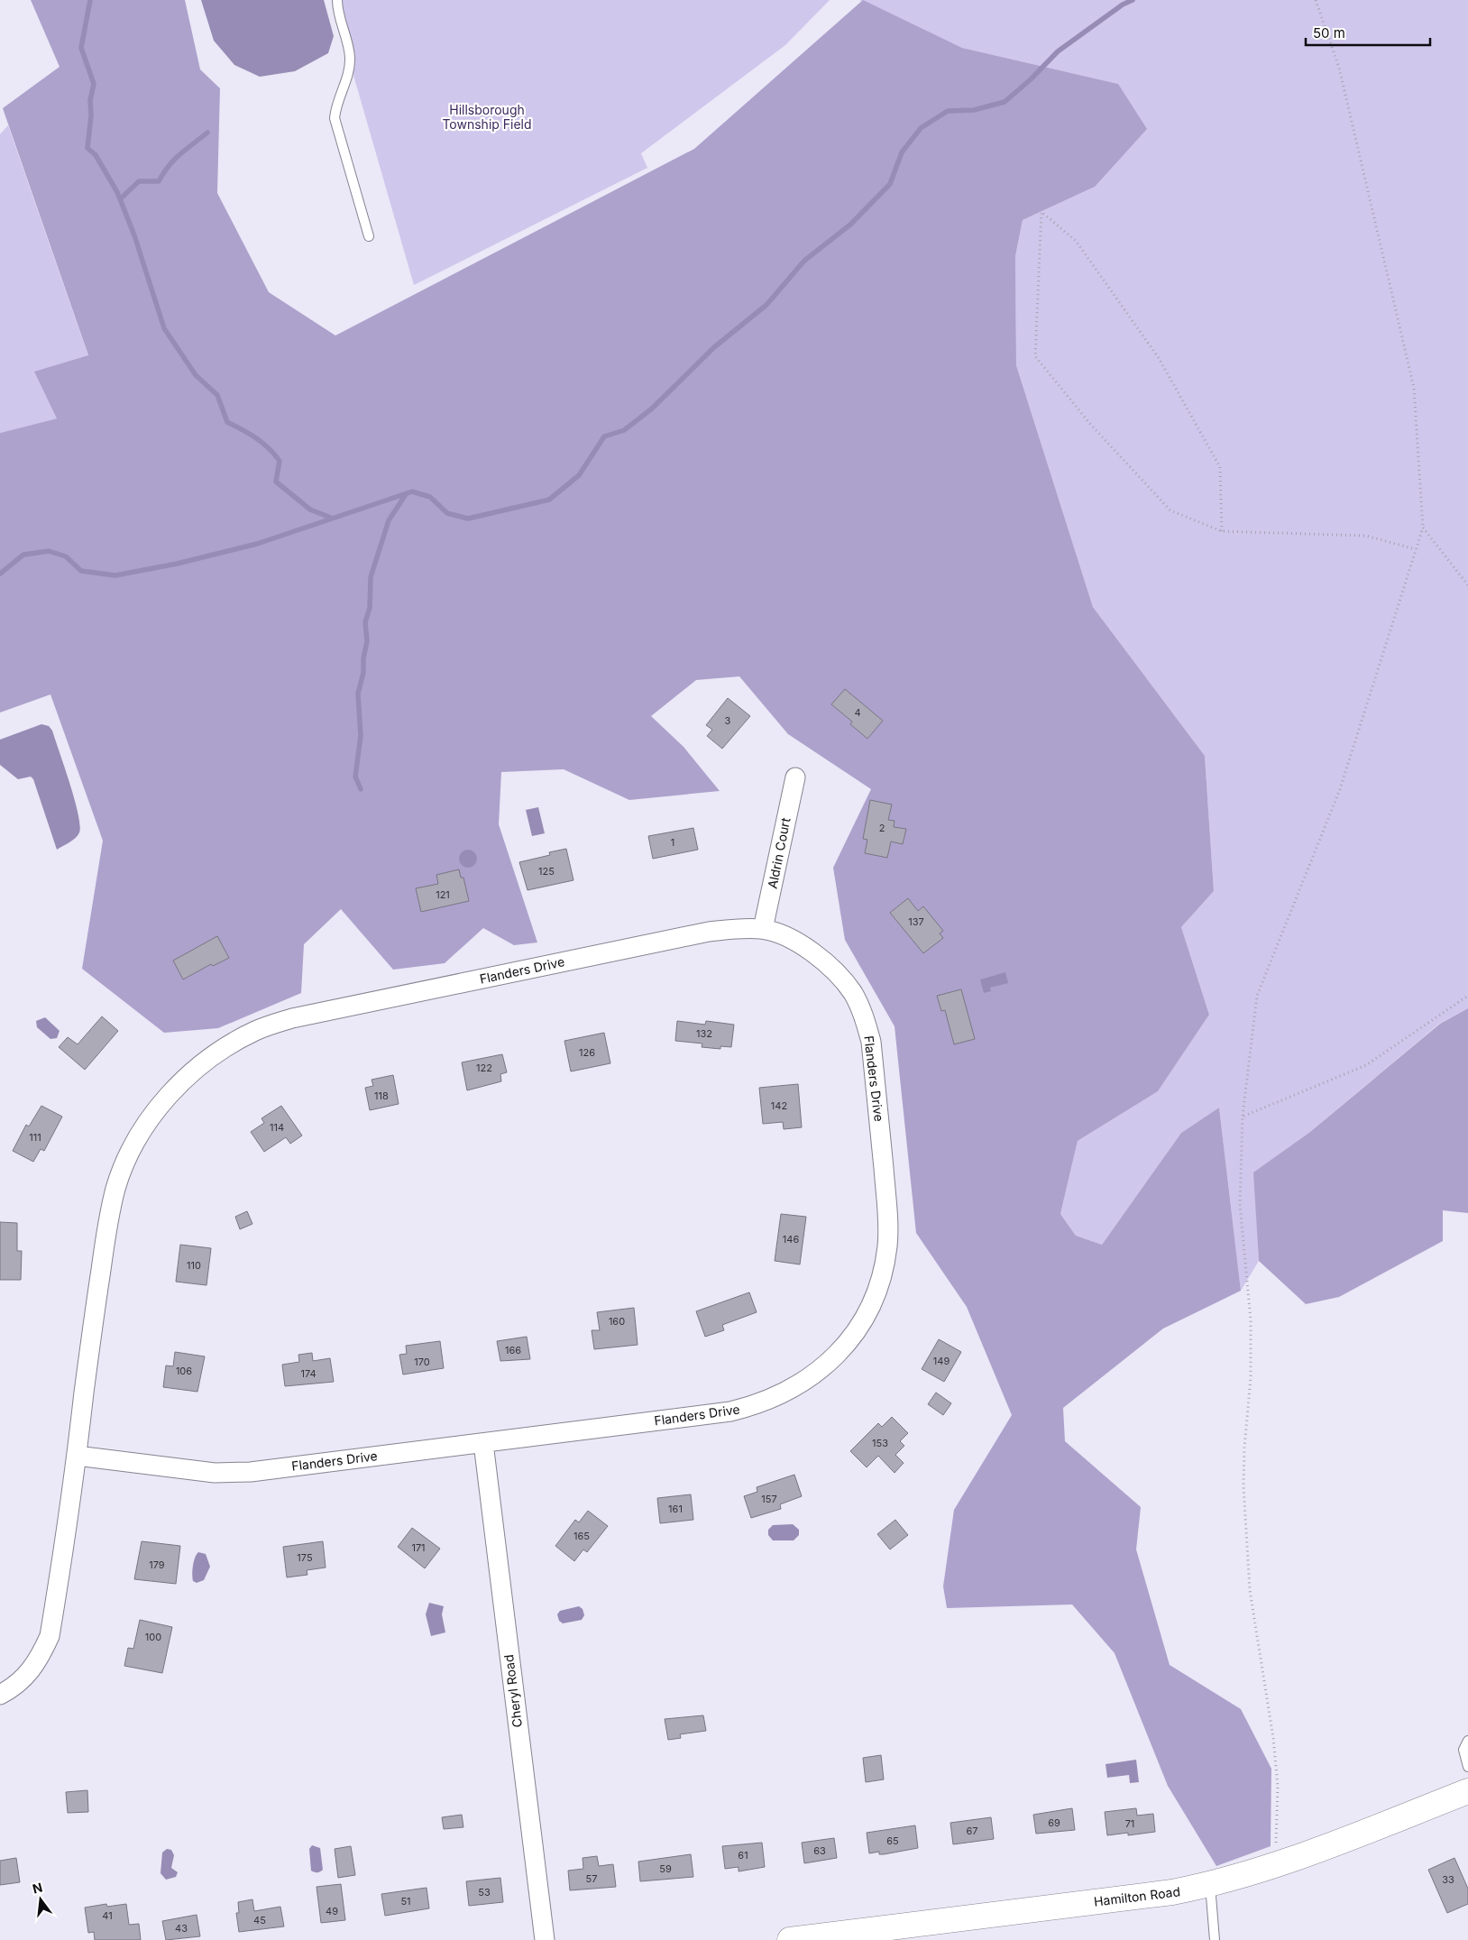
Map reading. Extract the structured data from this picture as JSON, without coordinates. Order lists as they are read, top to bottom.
{
  "streets": {
    "street": [
      "Aldrin Court",
      "Flanders Drive",
      "Cheryl Road",
      "Hamilton Road"
    ]
  },
  "crossings": [
    ["Aldrin Court", "Flanders Drive"],
    ["Flanders Drive", "Cheryl Road"]
  ],
  "parks": ["Hillsborough Township Field"],
  "house_numbers": [
    "4",
    "3",
    "2",
    "1",
    "125",
    "121",
    "137",
    "132",
    "126",
    "122",
    "118",
    "142",
    "114",
    "111",
    "146",
    "110",
    "160",
    "166",
    "149",
    "170",
    "106",
    "174",
    "153",
    "157",
    "161",
    "165",
    "171",
    "175",
    "179",
    "100",
    "69",
    "71",
    "67",
    "65",
    "63",
    "61",
    "59",
    "57",
    "33",
    "53",
    "51",
    "49",
    "41",
    "45",
    "43"
  ],
  "scale_bar": "50 m",
  "north": "top"
}
